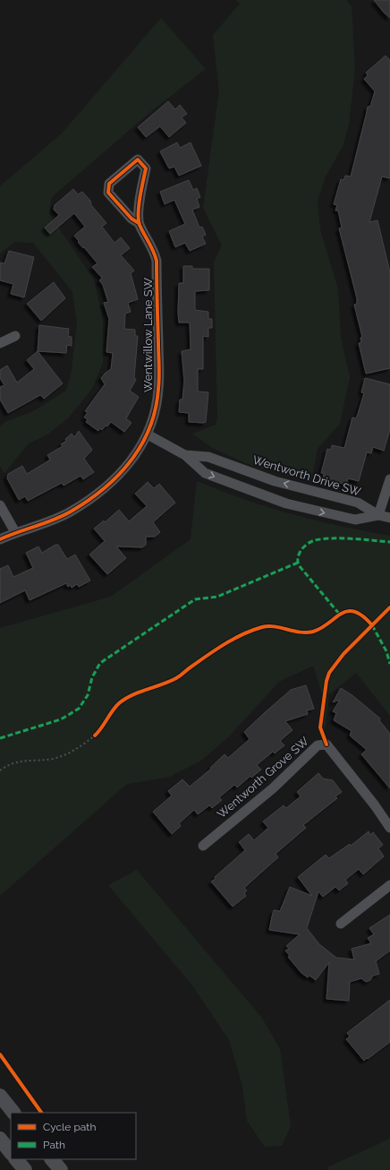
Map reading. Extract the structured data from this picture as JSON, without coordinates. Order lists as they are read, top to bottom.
{
  "streets": {
    "street": ["Wentwillow Lane SW", "Wentworth Drive SW", "Wentworth Grove SW"]
  },
  "crossings": [
    ["Wentwillow Lane SW", "Wentworth Drive SW"]
  ],
  "legend": ["Cycle path", "Path"]
}
